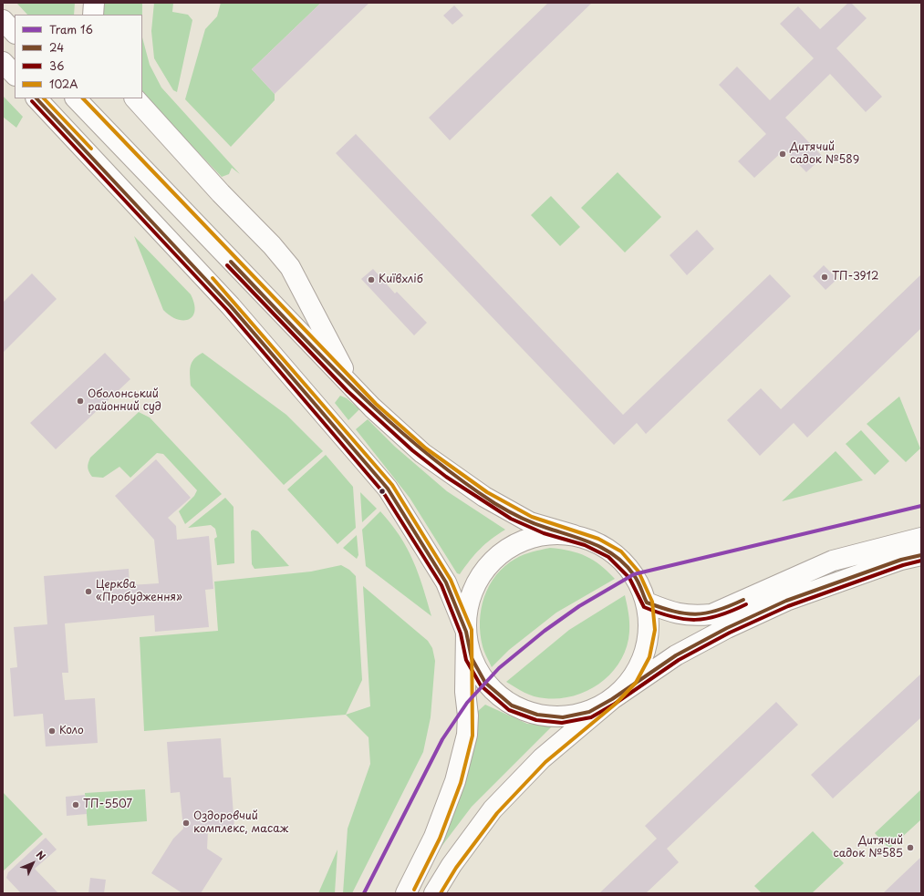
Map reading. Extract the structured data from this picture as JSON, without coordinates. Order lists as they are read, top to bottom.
{
  "places": [
    "Дитячий садок №589",
    "ТП-3912",
    "Київхліб",
    "Оболонський районний суд",
    "Церква «Пробудження»",
    "Коло",
    "ТП-5507",
    "Оздоровчий комплекс, масаж",
    "Дитячий садок №585"
  ],
  "lines": [
    "transit line 24",
    "transit line 102А",
    "transit line 36",
    "tram line 16"
  ],
  "legend": [
    "Tram 16",
    "24",
    "36",
    "102А"
  ],
  "north": "top right"
}
